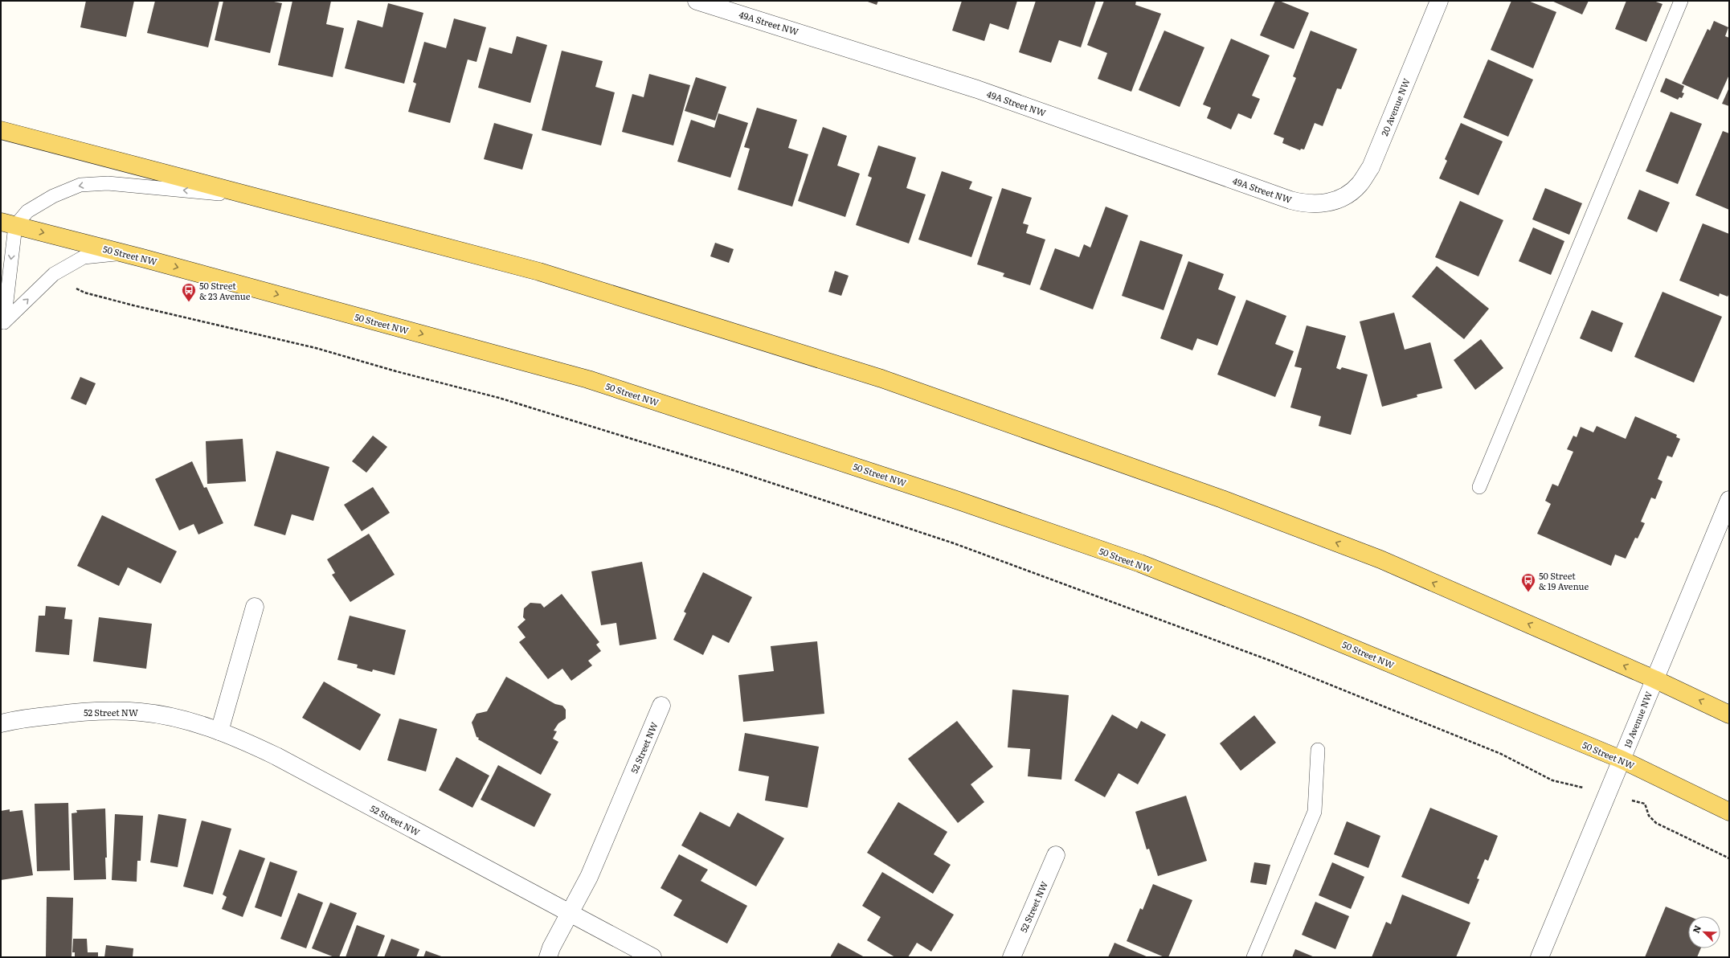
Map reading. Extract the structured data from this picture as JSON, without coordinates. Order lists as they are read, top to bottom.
{
  "streets": {
    "main road": ["50 Street NW"],
    "street": [
      "49A Street NW",
      "20 Avenue NW",
      "52 Street NW",
      "19 Avenue NW"
    ]
  },
  "crossings": [
    ["49A Street NW", "20 Avenue NW"],
    ["50 Street NW", "19 Avenue NW"]
  ],
  "places": {
    "bus stop": ["50 Street & 23 Avenue", "50 Street & 19 Avenue"]
  },
  "north": "top left"
}
